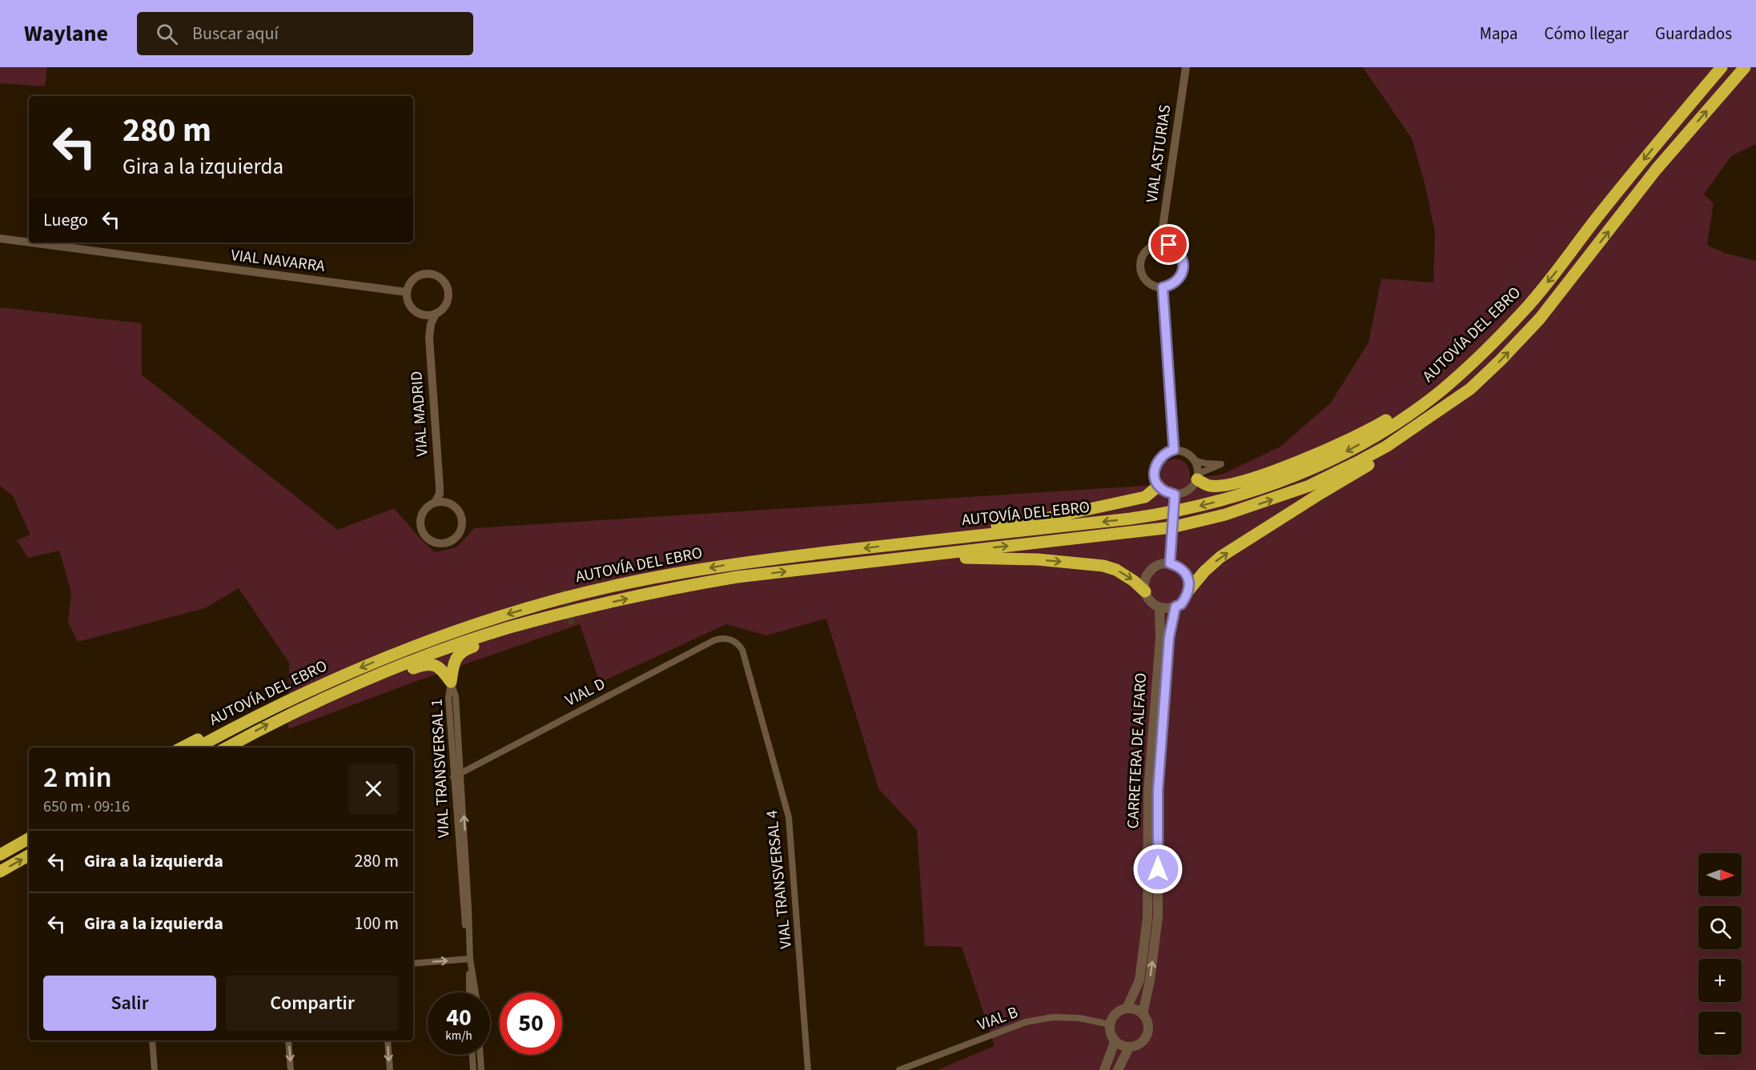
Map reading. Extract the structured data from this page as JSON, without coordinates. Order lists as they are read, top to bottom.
{
  "streets": {
    "highway": ["AUTOVÍA DEL EBRO"],
    "main road": ["CARRETERA DE ALFARO"],
    "street": [
      "VIAL ASTURIAS",
      "VIAL NAVARRA",
      "VIAL MADRID",
      "VIAL D",
      "VIAL TRANSVERSAL 1",
      "VIAL TRANSVERSAL 4",
      "VIAL B"
    ]
  },
  "crossings": [
    ["VIAL NAVARRA", "VIAL MADRID"],
    ["VIAL D", "VIAL TRANSVERSAL 1"],
    ["VIAL D", "VIAL TRANSVERSAL 4"],
    ["CARRETERA DE ALFARO", "VIAL B"]
  ],
  "north": "right",
  "page": {
    "header": "Waylane",
    "search": "Buscar aquí",
    "nav": ["Mapa", "Cómo llegar", "Guardados"],
    "turn": ["280 m", "Gira a la izquierda"],
    "then": "Luego",
    "heading": ["2 min", "650 m · 09:16"],
    "list": [
      {
        "name": "Gira a la izquierda",
        "value": "280 m"
      },
      {
        "name": "Gira a la izquierda",
        "value": "100 m"
      }
    ],
    "map_buttons": ["+", "−"],
    "buttons": ["Salir", "Compartir"],
    "speed": "40 km/h",
    "limit": "50"
  }
}
